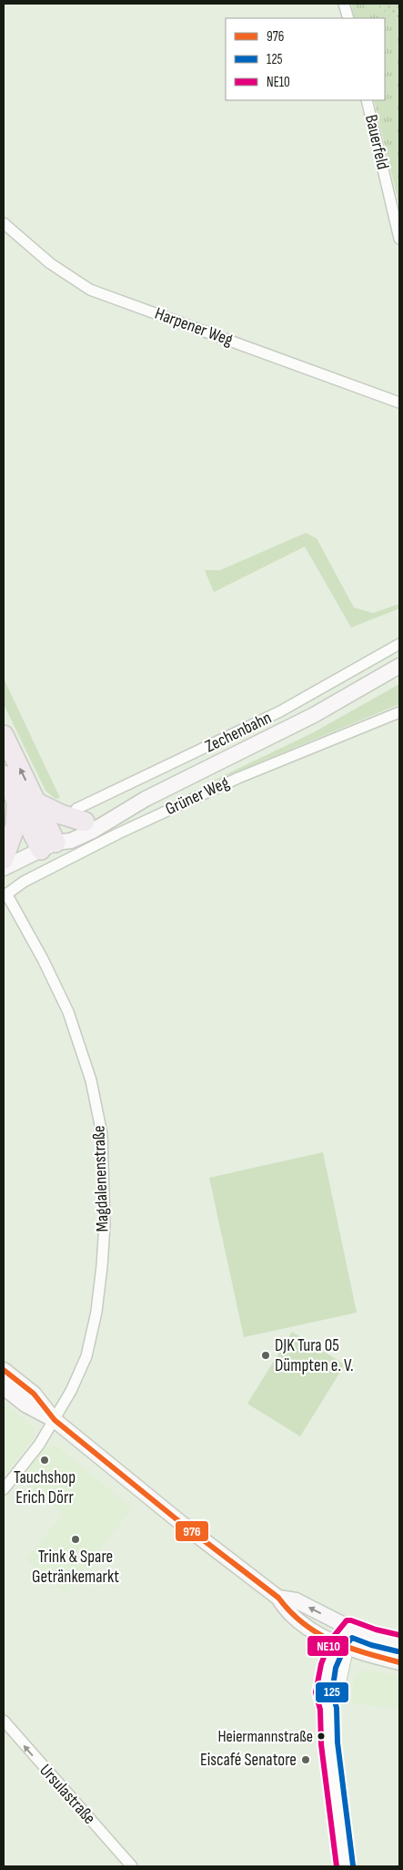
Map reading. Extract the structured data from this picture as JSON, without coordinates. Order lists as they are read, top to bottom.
{
  "streets": {
    "main road": ["Zechenbahn"],
    "street": [
      "Bauerfeld",
      "Harpener Weg",
      "Grüner Weg",
      "Magdalenenstraße",
      "Ursulastraße"
    ]
  },
  "crossings": [
    ["Grüner Weg", "Magdalenenstraße"]
  ],
  "one_way": ["Ursulastraße"],
  "places": [
    "DJK Tura 05 Dümpten e. V.",
    "Tauchshop Erich Dörr",
    "Trink & Spare Getränkemarkt",
    "Heiermannstraße",
    "Eiscafé Senatore"
  ],
  "lines": ["transit line 976", "transit line NE10", "transit line 125"],
  "legend": ["976", "125", "NE10"]
}
